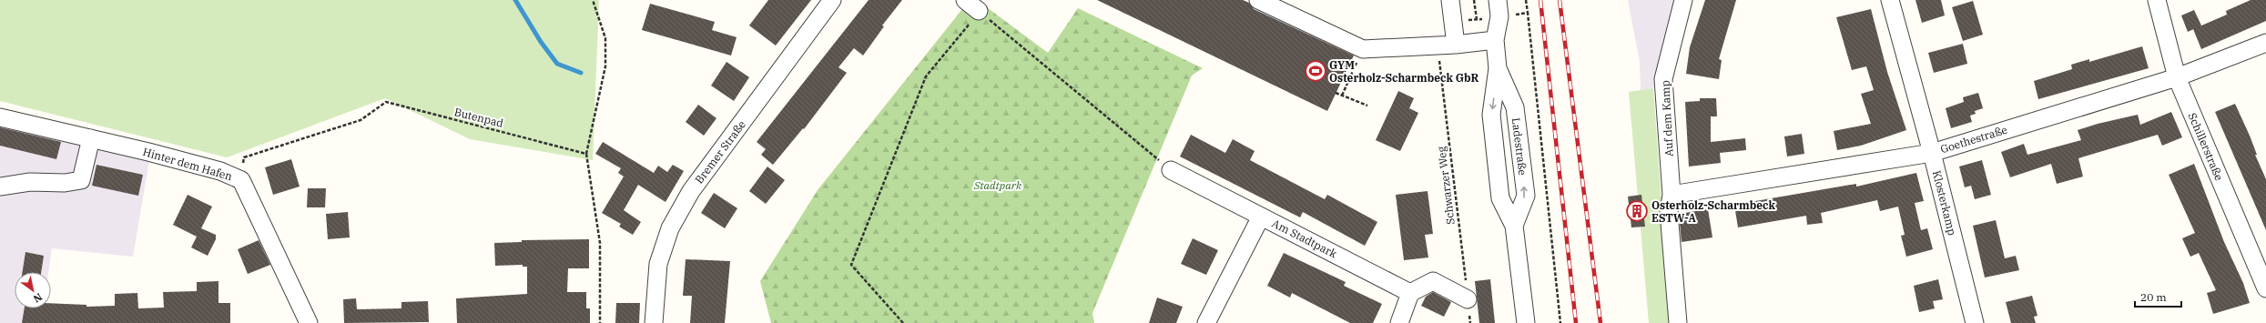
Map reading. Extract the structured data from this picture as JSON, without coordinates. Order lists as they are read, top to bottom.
{
  "streets": {
    "street": [
      "Auf dem Kamp",
      "Goethestraße",
      "Ladestraße",
      "Schillerstraße",
      "Bremer Straße",
      "Hinter dem Hafen",
      "Klosterkamp",
      "Am Stadtpark"
    ],
    "path": ["Butenpad", "Schwarzer Weg"]
  },
  "crossings": [
    ["Butenpad", "Hinter dem Hafen"],
    ["Auf dem Kamp", "Goethestraße"],
    ["Goethestraße", "Schillerstraße"],
    ["Goethestraße", "Klosterkamp"]
  ],
  "parks": ["Stadtpark"],
  "places": {
    "sports": ["GYM Osterholz-Scharmbeck GbR"],
    "building": ["Osterholz-Scharmbeck ESTW-A"]
  },
  "scale_bar": "20 m",
  "north": "bottom right"
}
